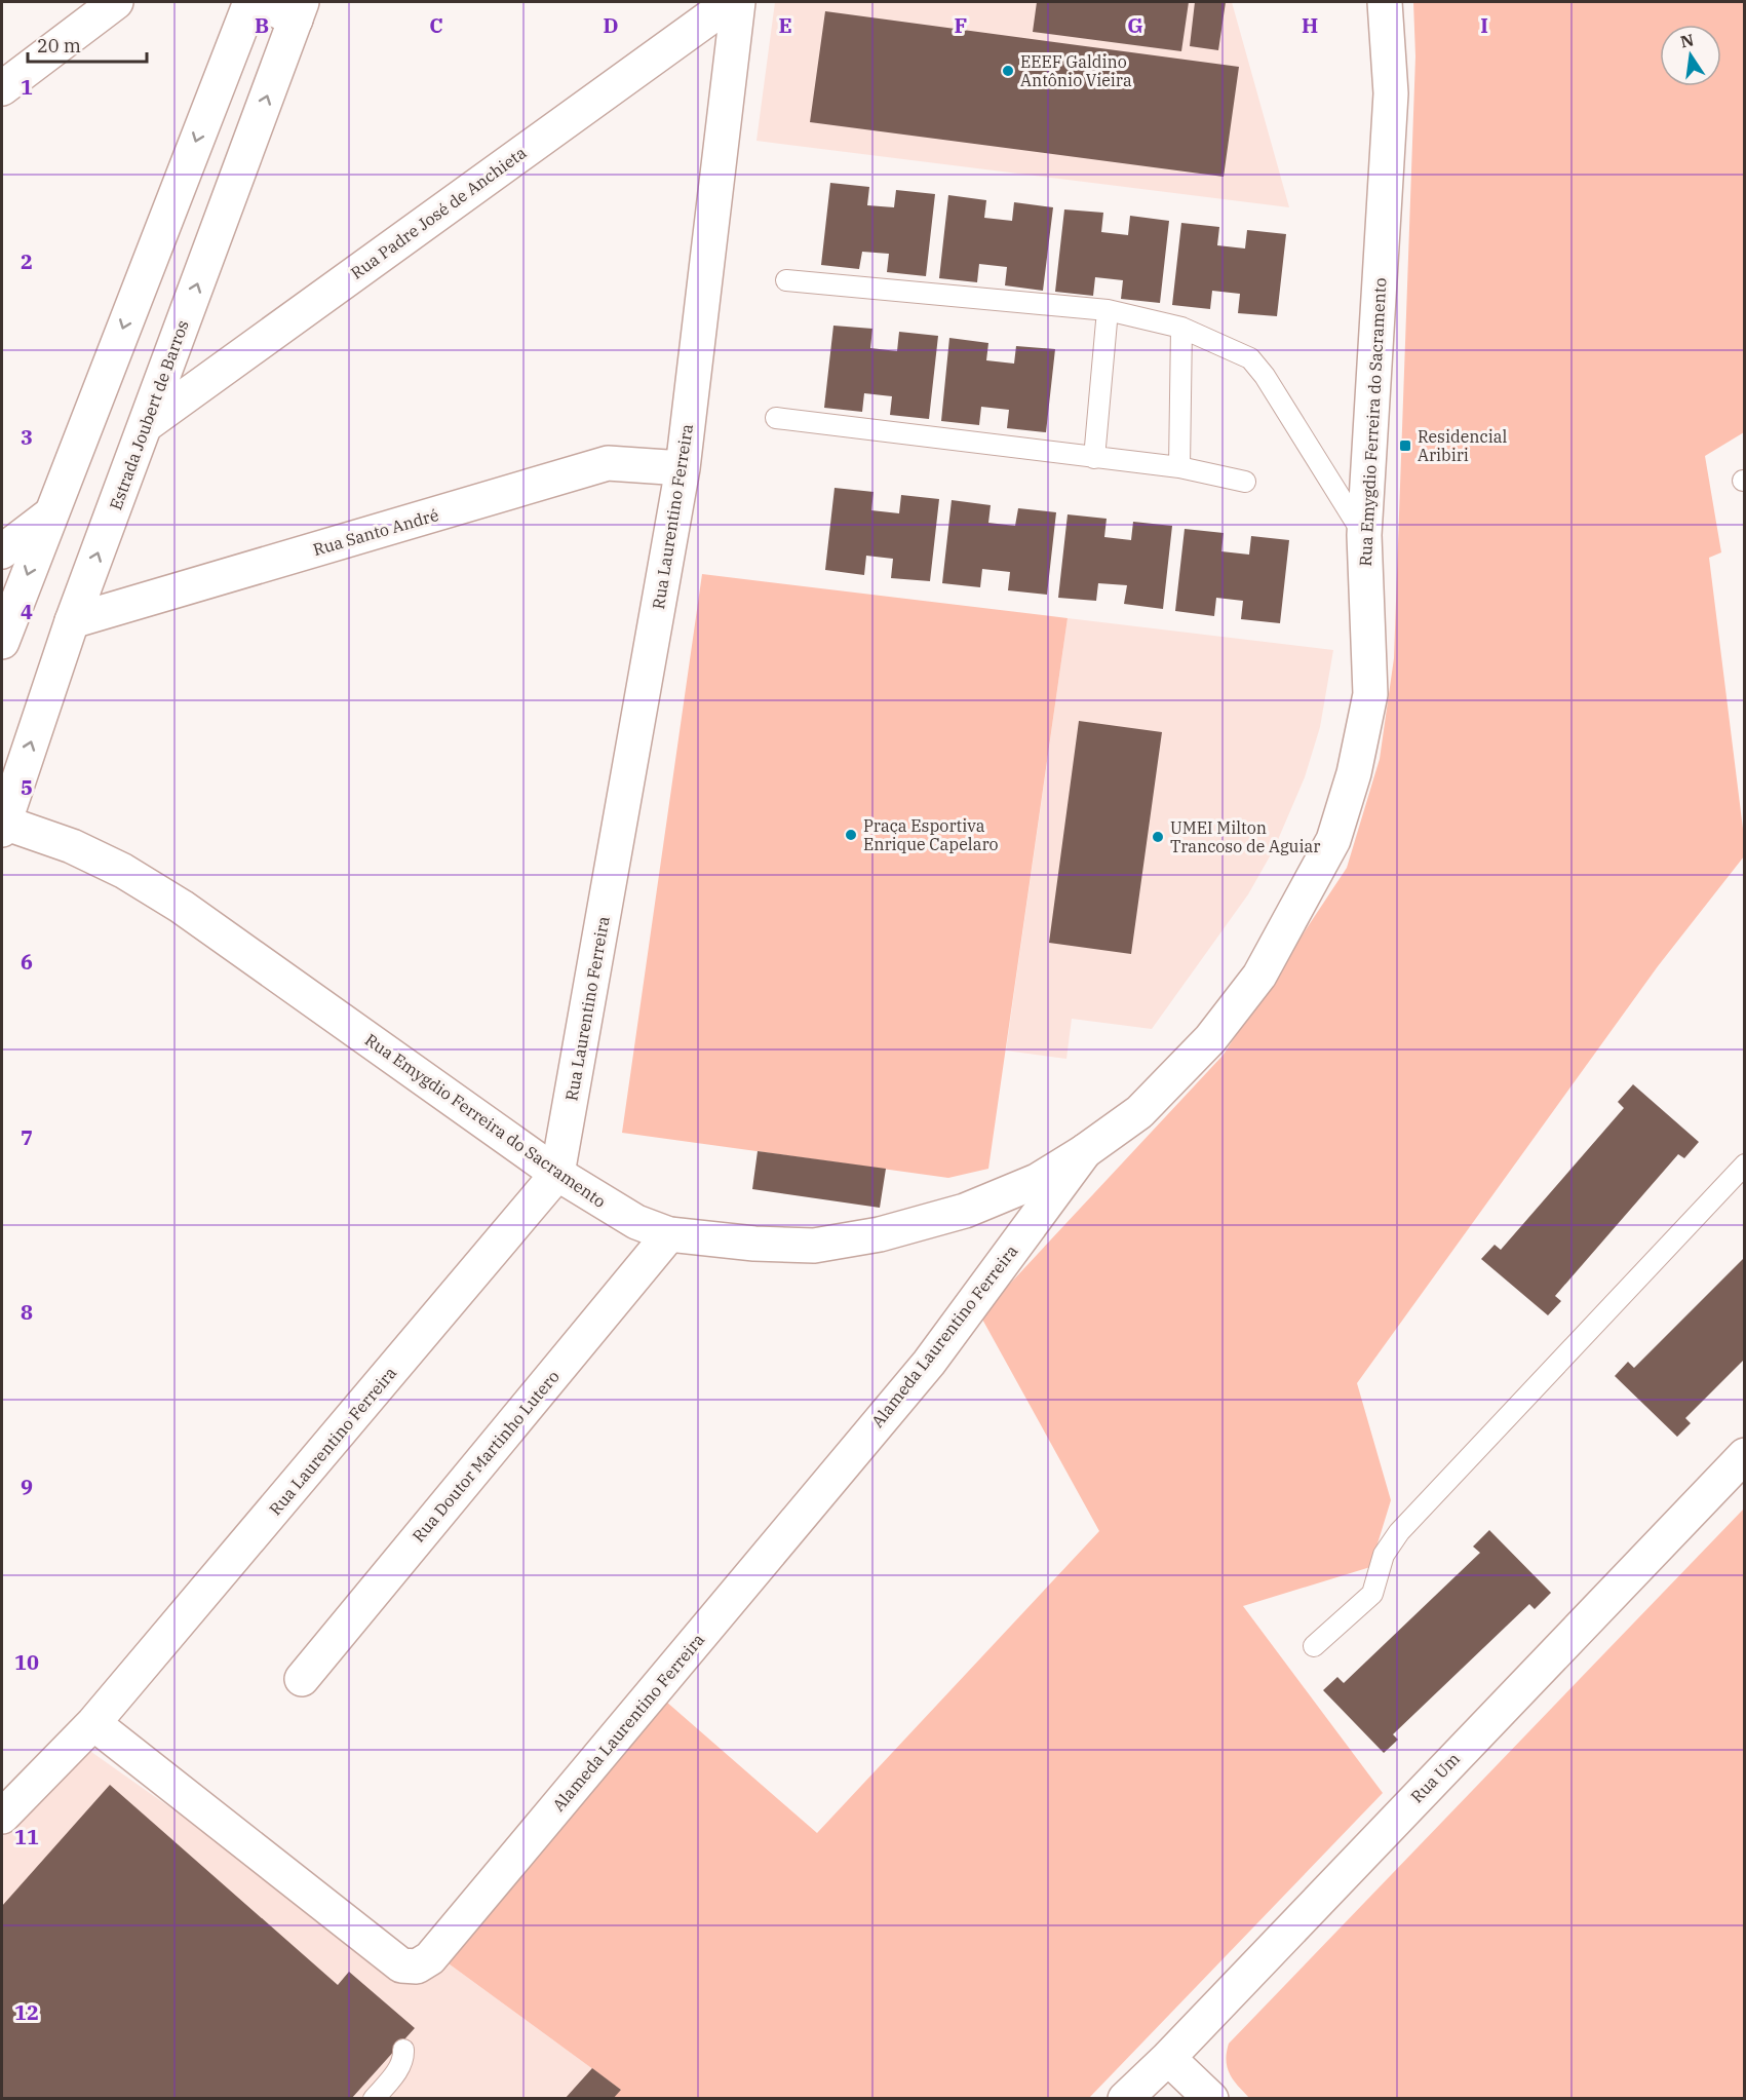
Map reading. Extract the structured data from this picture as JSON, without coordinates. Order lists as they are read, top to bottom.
{
  "streets": {
    "street": [
      "Rua Padre José de Anchieta",
      "Estrada Joubert de Barros",
      "Rua Emygdio Ferreira do Sacramento",
      "Rua Laurentino Ferreira",
      "Rua Santo André",
      "Alameda Laurentino Ferreira",
      "Rua Doutor Martinho Lutero",
      "Rua Um"
    ]
  },
  "crossings": [
    ["Rua Padre José de Anchieta", "Estrada Joubert de Barros"],
    ["Estrada Joubert de Barros", "Rua Emygdio Ferreira do Sacramento"],
    ["Estrada Joubert de Barros", "Rua Santo André"],
    ["Rua Emygdio Ferreira do Sacramento", "Rua Laurentino Ferreira"],
    ["Rua Emygdio Ferreira do Sacramento", "Alameda Laurentino Ferreira"],
    ["Rua Emygdio Ferreira do Sacramento", "Rua Doutor Martinho Lutero"],
    ["Rua Laurentino Ferreira", "Rua Santo André"],
    ["Rua Laurentino Ferreira", "Alameda Laurentino Ferreira"]
  ],
  "places": {
    "other": ["EEEF Galdino Antônio Vieira", "Praça Esportiva Enrique Capelaro", "UMEI Milton Trancoso de Aguiar"],
    "transit": ["Residencial Aribiri"]
  },
  "scale_bar": "20 m",
  "north": "top",
  "grid": {
    "columns": [
      "B",
      "C",
      "D",
      "E",
      "F",
      "G",
      "H",
      "I"
    ],
    "rows": [
      "1",
      "2",
      "3",
      "4",
      "5",
      "6",
      "7",
      "8",
      "9",
      "10",
      "11",
      "12"
    ]
  }
}
